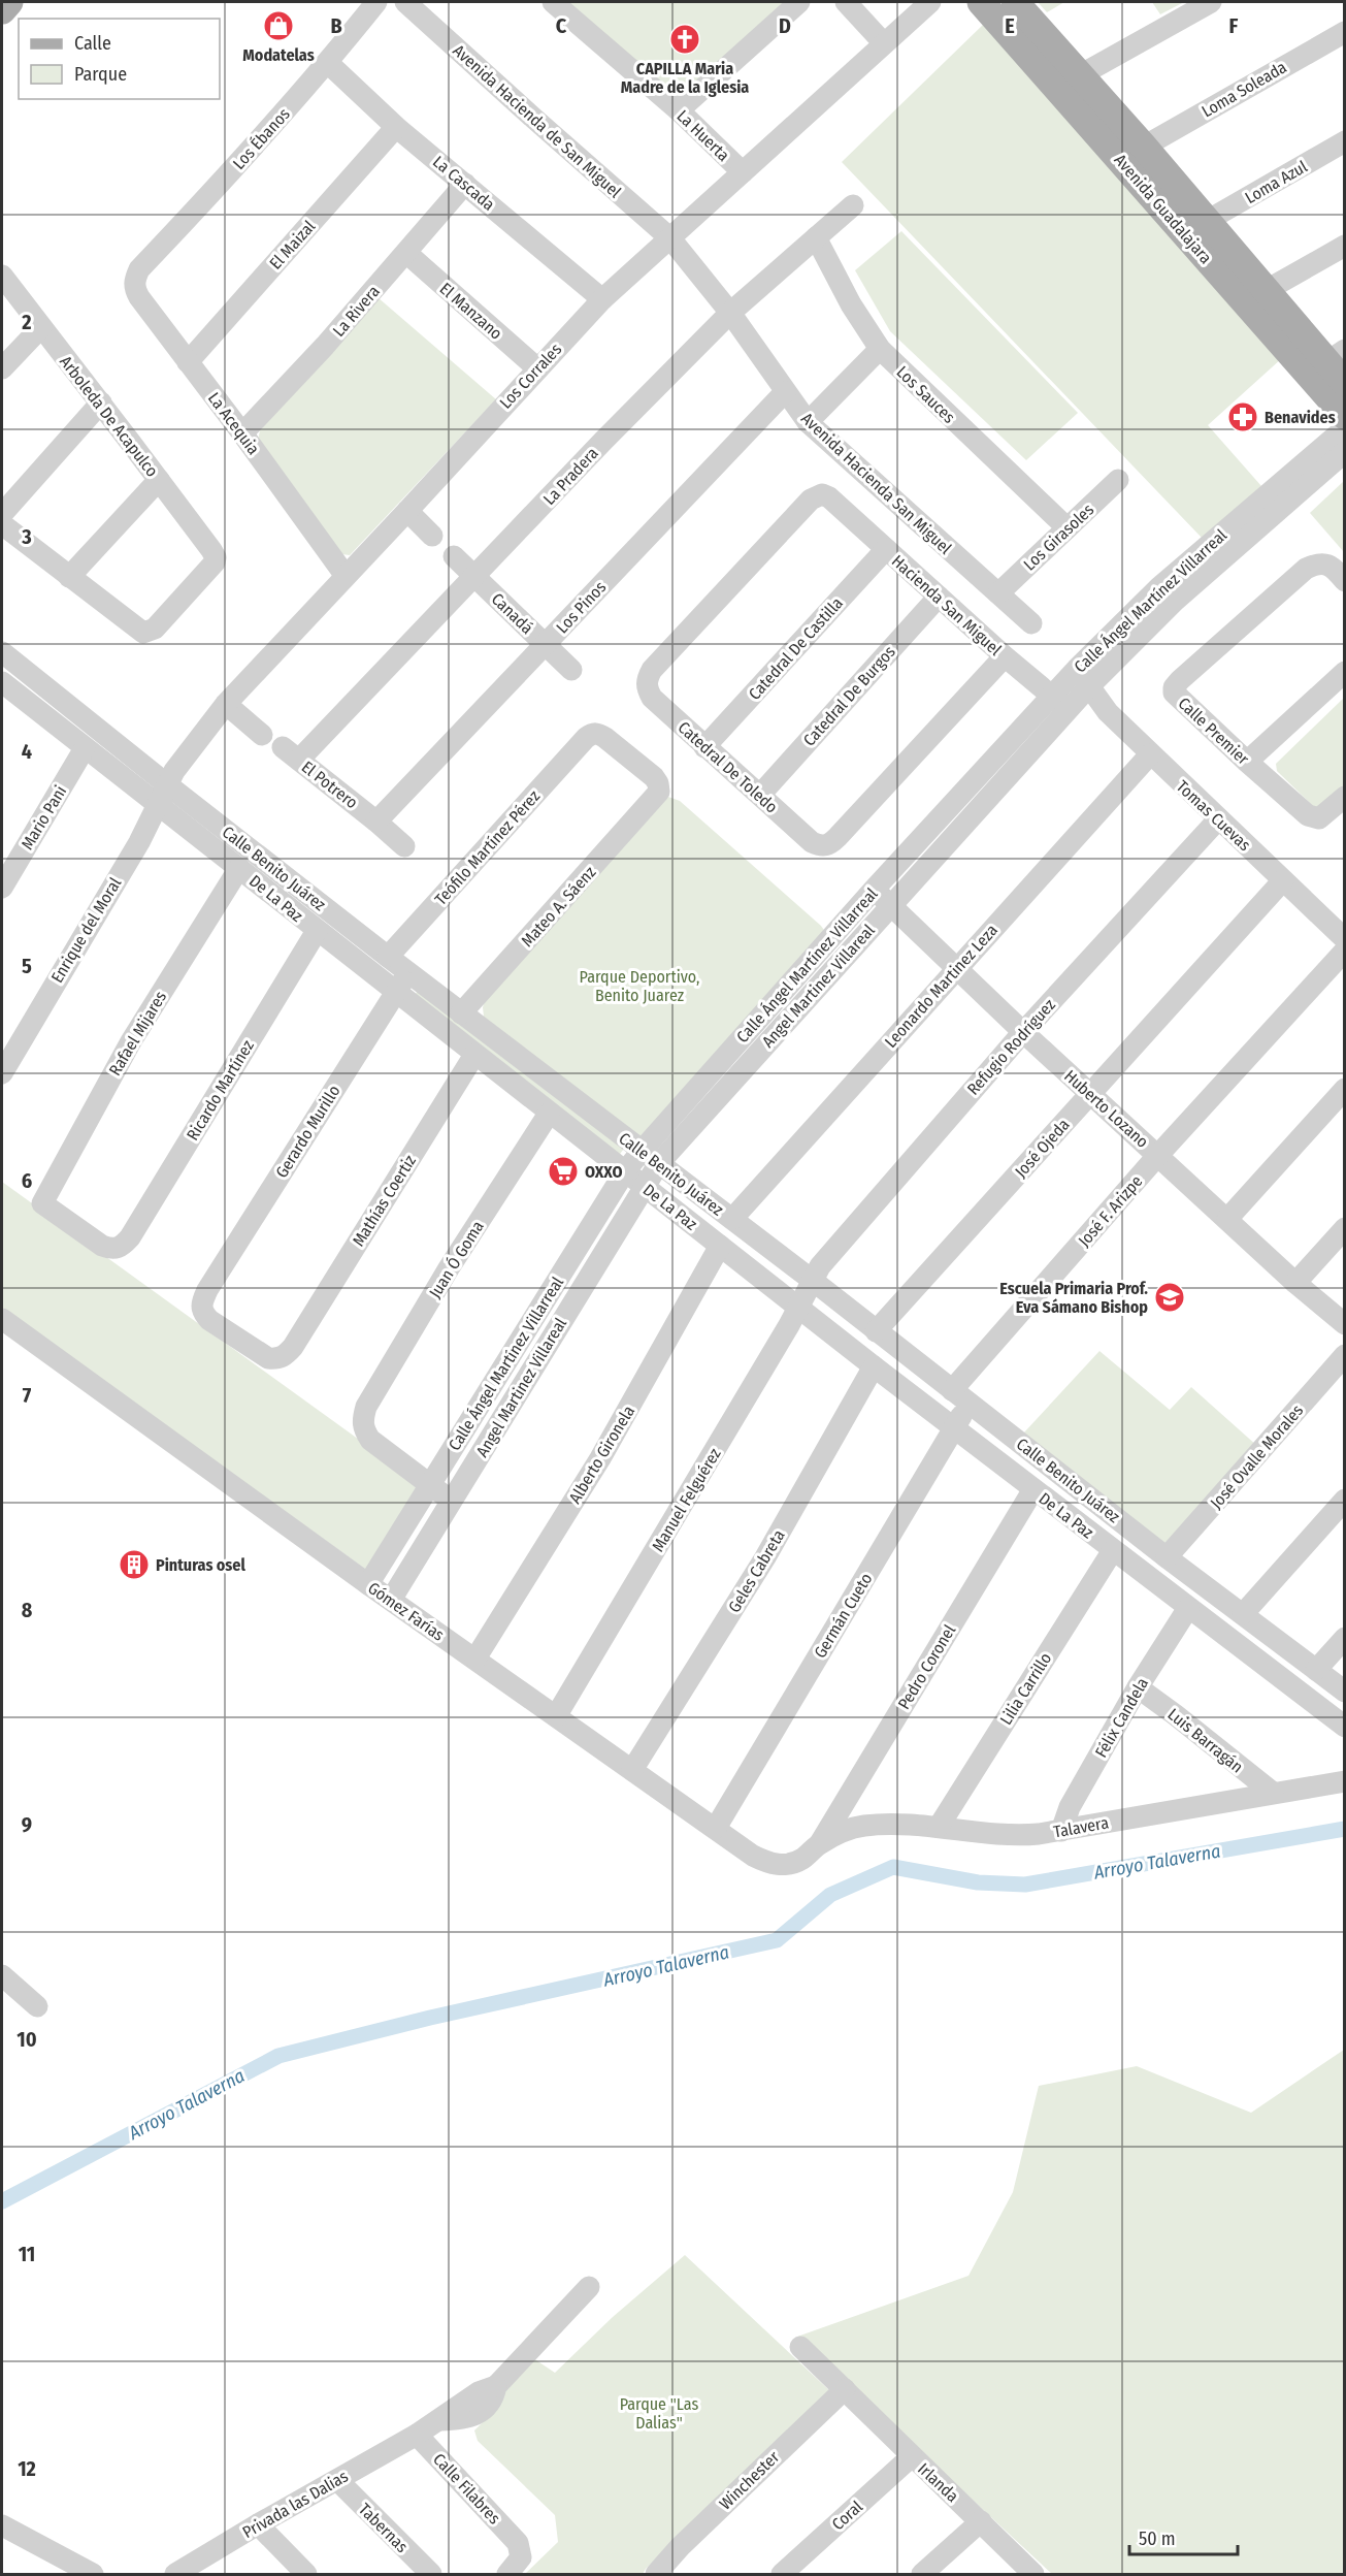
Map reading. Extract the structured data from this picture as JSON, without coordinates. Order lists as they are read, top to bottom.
{
  "streets": {
    "main road": ["Avenida Guadalajara"],
    "street": [
      "Loma Soleada",
      "Avenida Hacienda de San Miguel",
      "La Huerta",
      "Los Ébanos",
      "Loma Azul",
      "La Cascada",
      "El Maizal",
      "La Rivera",
      "El Manzano",
      "Los Corrales",
      "Los Sauces",
      "Arboleda De Acapulco",
      "La Acequia",
      "La Pradera",
      "Avenida Hacienda San Miguel",
      "Los Girasoles",
      "Calle Ángel Martínez Villarreal",
      "Hacienda San Miguel",
      "Los Pinos",
      "Canadá",
      "Catedral De Castilla",
      "Catedral De Burgos",
      "Calle Premier",
      "Catedral De Toledo",
      "El Potrero",
      "Tomas Cuevas",
      "Mario Pani",
      "Teófilo Martínez Pérez",
      "Calle Benito Juárez",
      "De La Paz",
      "Mateo A. Sáenz",
      "Enrique del Moral",
      "Angel Martinez Villareal",
      "Leonardo Martinez Leza",
      "Rafael Mijares",
      "Refugio Rodríguez",
      "Ricardo Martínez",
      "Huberto Lozano",
      "Gerardo Murillo",
      "José Ojeda",
      "Mathías Coertiz",
      "José F. Arizpe",
      "Juan Ó Goma",
      "Alberto Gironela",
      "José Ovalle Morales",
      "Manuel Felguérez",
      "Geles Cabreta",
      "Gómez Farías",
      "Germán Cueto",
      "Pedro Coronel",
      "Lilia Carrillo",
      "Félix Candela",
      "Luis Barragán",
      "Talavera",
      "Winchester",
      "Irlanda",
      "Calle Filabres",
      "Privada las Dalias",
      "Coral",
      "Tabernas"
    ]
  },
  "crossings": [
    ["Loma Soleada", "Avenida Guadalajara"],
    ["Avenida Hacienda de San Miguel", "Los Corrales"],
    ["Avenida Hacienda de San Miguel", "Avenida Hacienda San Miguel"],
    ["La Huerta", "Los Corrales"],
    ["Los Ébanos", "La Cascada"],
    ["Los Ébanos", "La Acequia"],
    ["Loma Azul", "Avenida Guadalajara"],
    ["La Cascada", "El Maizal"],
    ["La Cascada", "La Rivera"],
    ["La Cascada", "Los Corrales"],
    ["El Maizal", "La Acequia"],
    ["La Rivera", "El Manzano"],
    ["La Rivera", "La Acequia"],
    ["El Manzano", "Los Corrales"],
    ["Los Corrales", "La Acequia"],
    ["Los Corrales", "Avenida Hacienda San Miguel"],
    ["Los Corrales", "Calle Benito Juárez"],
    ["Los Corrales", "De La Paz"],
    ["Los Corrales", "Enrique del Moral"],
    ["Los Sauces", "La Pradera"],
    ["Los Sauces", "Los Girasoles"],
    ["La Pradera", "Avenida Hacienda San Miguel"],
    ["La Pradera", "Canadá"],
    ["La Pradera", "El Potrero"],
    ["Avenida Hacienda San Miguel", "Los Girasoles"],
    ["Avenida Hacienda San Miguel", "Los Pinos"],
    ["Calle Ángel Martínez Villarreal", "Hacienda San Miguel"],
    ["Calle Ángel Martínez Villarreal", "Calle Benito Juárez"],
    ["Calle Ángel Martínez Villarreal", "De La Paz"],
    ["Calle Ángel Martínez Villarreal", "Angel Martinez Villareal"],
    ["Calle Ángel Martínez Villarreal", "Huberto Lozano"],
    ["Calle Ángel Martínez Villarreal", "Juan Ó Goma"],
    ["Calle Ángel Martínez Villarreal", "Gómez Farías"],
    ["Hacienda San Miguel", "Catedral De Castilla"],
    ["Hacienda San Miguel", "Catedral De Burgos"],
    ["Hacienda San Miguel", "Catedral De Toledo"],
    ["Hacienda San Miguel", "Angel Martinez Villareal"],
    ["Los Pinos", "Canadá"],
    ["Los Pinos", "El Potrero"],
    ["Catedral De Castilla", "Catedral De Toledo"],
    ["Catedral De Burgos", "Catedral De Toledo"],
    ["Tomas Cuevas", "Angel Martinez Villareal"],
    ["Tomas Cuevas", "Leonardo Martinez Leza"],
    ["Tomas Cuevas", "Refugio Rodríguez"],
    ["Tomas Cuevas", "José Ojeda"],
    ["Mario Pani", "De La Paz"],
    ["Teófilo Martínez Pérez", "Calle Benito Juárez"],
    ["Teófilo Martínez Pérez", "Mateo A. Sáenz"],
    ["Calle Benito Juárez", "De La Paz"],
    ["Calle Benito Juárez", "Mateo A. Sáenz"],
    ["Calle Benito Juárez", "Enrique del Moral"],
    ["Calle Benito Juárez", "Angel Martinez Villareal"],
    ["Calle Benito Juárez", "Leonardo Martinez Leza"],
    ["Calle Benito Juárez", "Refugio Rodríguez"],
    ["Calle Benito Juárez", "Gerardo Murillo"],
    ["Calle Benito Juárez", "José Ojeda"],
    ["Calle Benito Juárez", "José F. Arizpe"],
    ["Calle Benito Juárez", "José Ovalle Morales"],
    ["Calle Benito Juárez", "Manuel Felguérez"],
    ["Calle Benito Juárez", "Germán Cueto"],
    ["De La Paz", "Enrique del Moral"],
    ["De La Paz", "Angel Martinez Villareal"],
    ["De La Paz", "Rafael Mijares"],
    ["De La Paz", "Ricardo Martínez"],
    ["De La Paz", "Gerardo Murillo"],
    ["De La Paz", "Mathías Coertiz"],
    ["De La Paz", "Juan Ó Goma"],
    ["De La Paz", "Alberto Gironela"],
    ["De La Paz", "Manuel Felguérez"],
    ["De La Paz", "Geles Cabreta"],
    ["De La Paz", "Germán Cueto"],
    ["De La Paz", "Pedro Coronel"],
    ["De La Paz", "Lilia Carrillo"],
    ["De La Paz", "Félix Candela"],
    ["Angel Martinez Villareal", "Huberto Lozano"],
    ["Angel Martinez Villareal", "Gómez Farías"],
    ["Leonardo Martinez Leza", "Huberto Lozano"],
    ["Rafael Mijares", "Ricardo Martínez"],
    ["Refugio Rodríguez", "Huberto Lozano"],
    ["Refugio Rodríguez", "Manuel Felguérez"],
    ["Huberto Lozano", "José Ojeda"],
    ["Huberto Lozano", "José F. Arizpe"],
    ["Gerardo Murillo", "Mathías Coertiz"],
    ["Alberto Gironela", "Gómez Farías"],
    ["Manuel Felguérez", "Gómez Farías"],
    ["Geles Cabreta", "Gómez Farías"],
    ["Gómez Farías", "Germán Cueto"],
    ["Gómez Farías", "Pedro Coronel"],
    ["Gómez Farías", "Talavera"],
    ["Pedro Coronel", "Talavera"],
    ["Lilia Carrillo", "Talavera"],
    ["Félix Candela", "Luis Barragán"],
    ["Félix Candela", "Talavera"],
    ["Luis Barragán", "Talavera"],
    ["Winchester", "Irlanda"],
    ["Irlanda", "Coral"],
    ["Calle Filabres", "Privada las Dalias"],
    ["Privada las Dalias", "Tabernas"]
  ],
  "water": ["Arroyo Talaverna"],
  "parks": ["Parque Deportivo, Benito Juarez", "Parque \"Las Dalias\""],
  "places": {
    "shop": ["Modatelas"],
    "church": ["CAPILLA Maria Madre de la Iglesia"],
    "pharmacy": ["Benavides"],
    "supermarket": ["OXXO"],
    "school or university": ["Escuela Primaria Prof. Eva Sámano Bishop"],
    "building": ["Pinturas osel"]
  },
  "legend": ["Calle", "Parque"],
  "scale_bar": "50 m",
  "grid": {
    "columns": [
      "B",
      "C",
      "D",
      "E",
      "F"
    ],
    "rows": [
      "2",
      "3",
      "4",
      "5",
      "6",
      "7",
      "8",
      "9",
      "10",
      "11",
      "12"
    ]
  }
}
